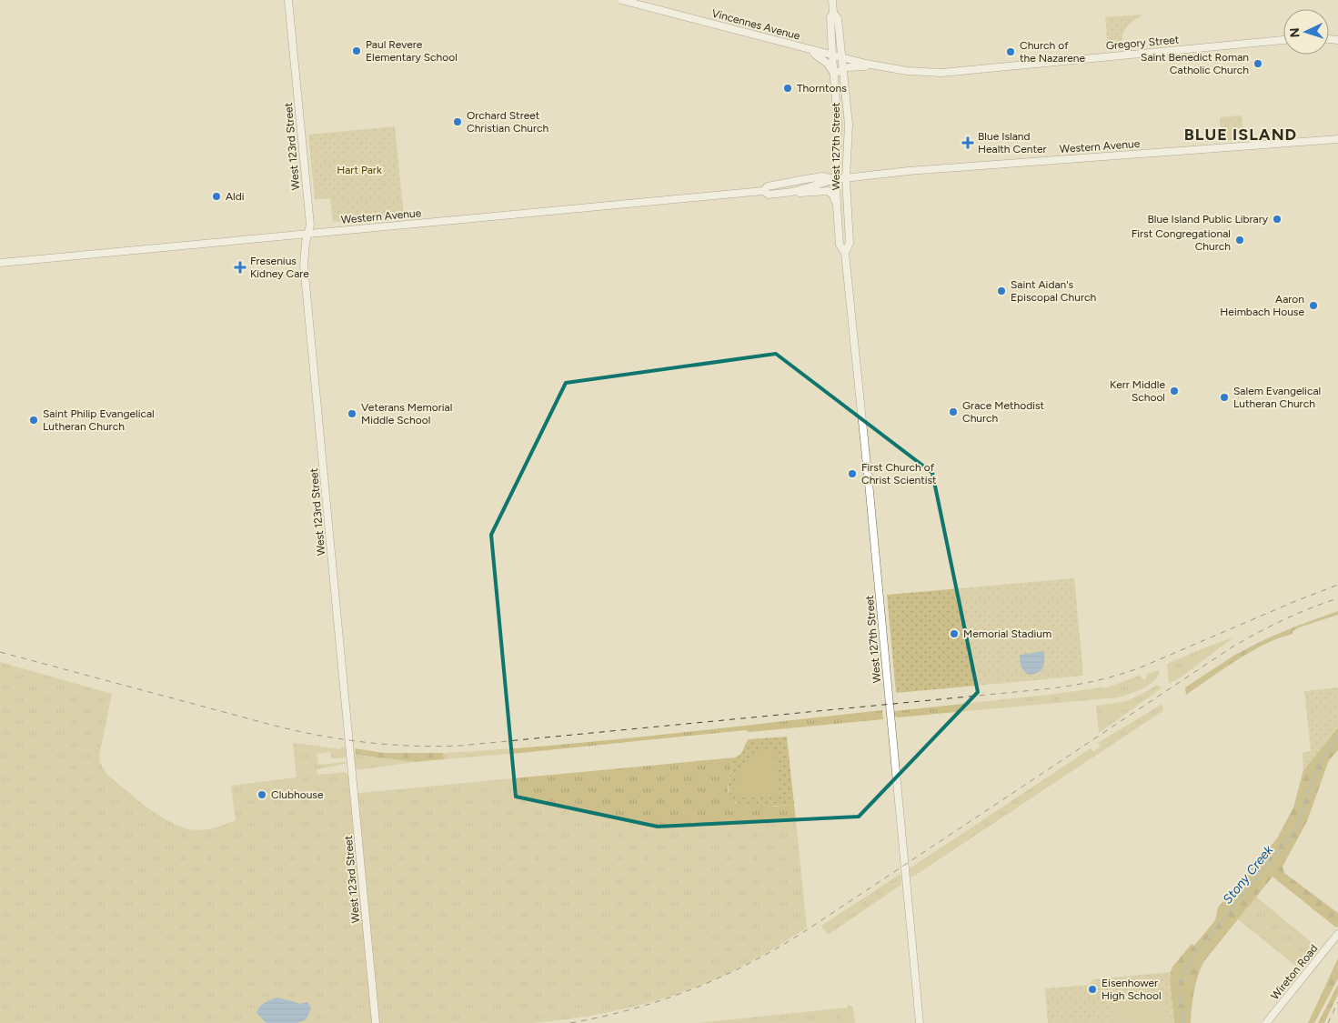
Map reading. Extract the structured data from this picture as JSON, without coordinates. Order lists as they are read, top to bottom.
{
  "streets": {
    "main road": [
      "Vincennes Avenue",
      "Gregory Street",
      "West 123rd Street",
      "West 127th Street",
      "Western Avenue",
      "Wireton Road"
    ]
  },
  "crossings": [
    ["Vincennes Avenue", "Gregory Street"],
    ["Vincennes Avenue", "West 127th Street"],
    ["Gregory Street", "West 127th Street"],
    ["West 123rd Street", "Western Avenue"],
    ["West 127th Street", "Western Avenue"]
  ],
  "districts": ["BLUE ISLAND"],
  "water": ["Stony Creek"],
  "parks": ["Hart Park"],
  "places": {
    "other": [
      "Paul Revere Elementary School",
      "Church of the Nazarene",
      "Saint Benedict Roman Catholic Church",
      "Thorntons",
      "Orchard Street Christian Church",
      "Aldi",
      "Blue Island Public Library",
      "First Congregational Church",
      "Saint Aidan's Episcopal Church",
      "Aaron Heimbach House",
      "Kerr Middle School",
      "Salem Evangelical Lutheran Church",
      "Grace Methodist Church",
      "Veterans Memorial Middle School",
      "Saint Philip Evangelical Lutheran Church",
      "First Church of Christ Scientist",
      "Memorial Stadium",
      "Clubhouse",
      "Eisenhower High School"
    ],
    "health": ["Blue Island Health Center", "Fresenius Kidney Care"]
  },
  "north": "left"
}
